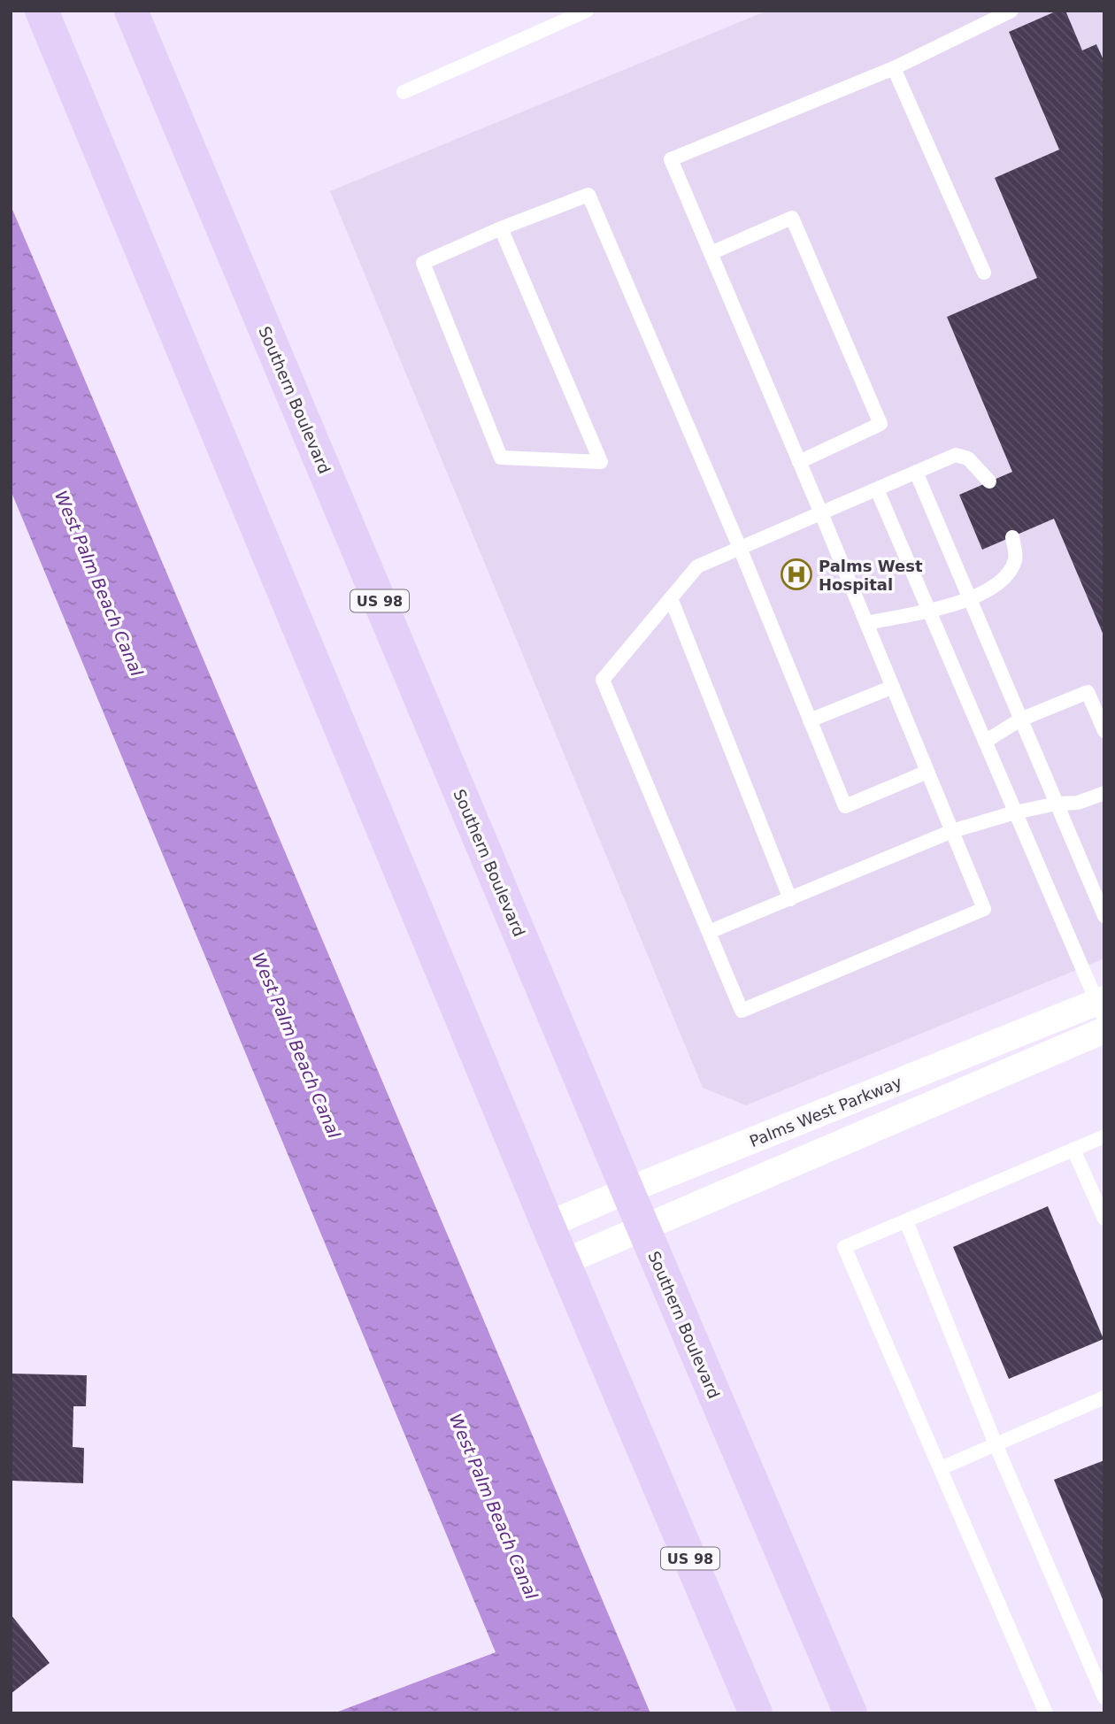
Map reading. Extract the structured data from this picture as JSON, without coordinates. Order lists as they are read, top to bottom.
{
  "streets": {
    "highway": ["Southern Boulevard", "US 98"],
    "street": ["Palms West Parkway"]
  },
  "crossings": [
    ["Southern Boulevard", "Palms West Parkway"],
    ["US 98", "Palms West Parkway"]
  ],
  "water": ["West Palm Beach Canal"],
  "places": {
    "hospital": ["Palms West Hospital"]
  }
}
